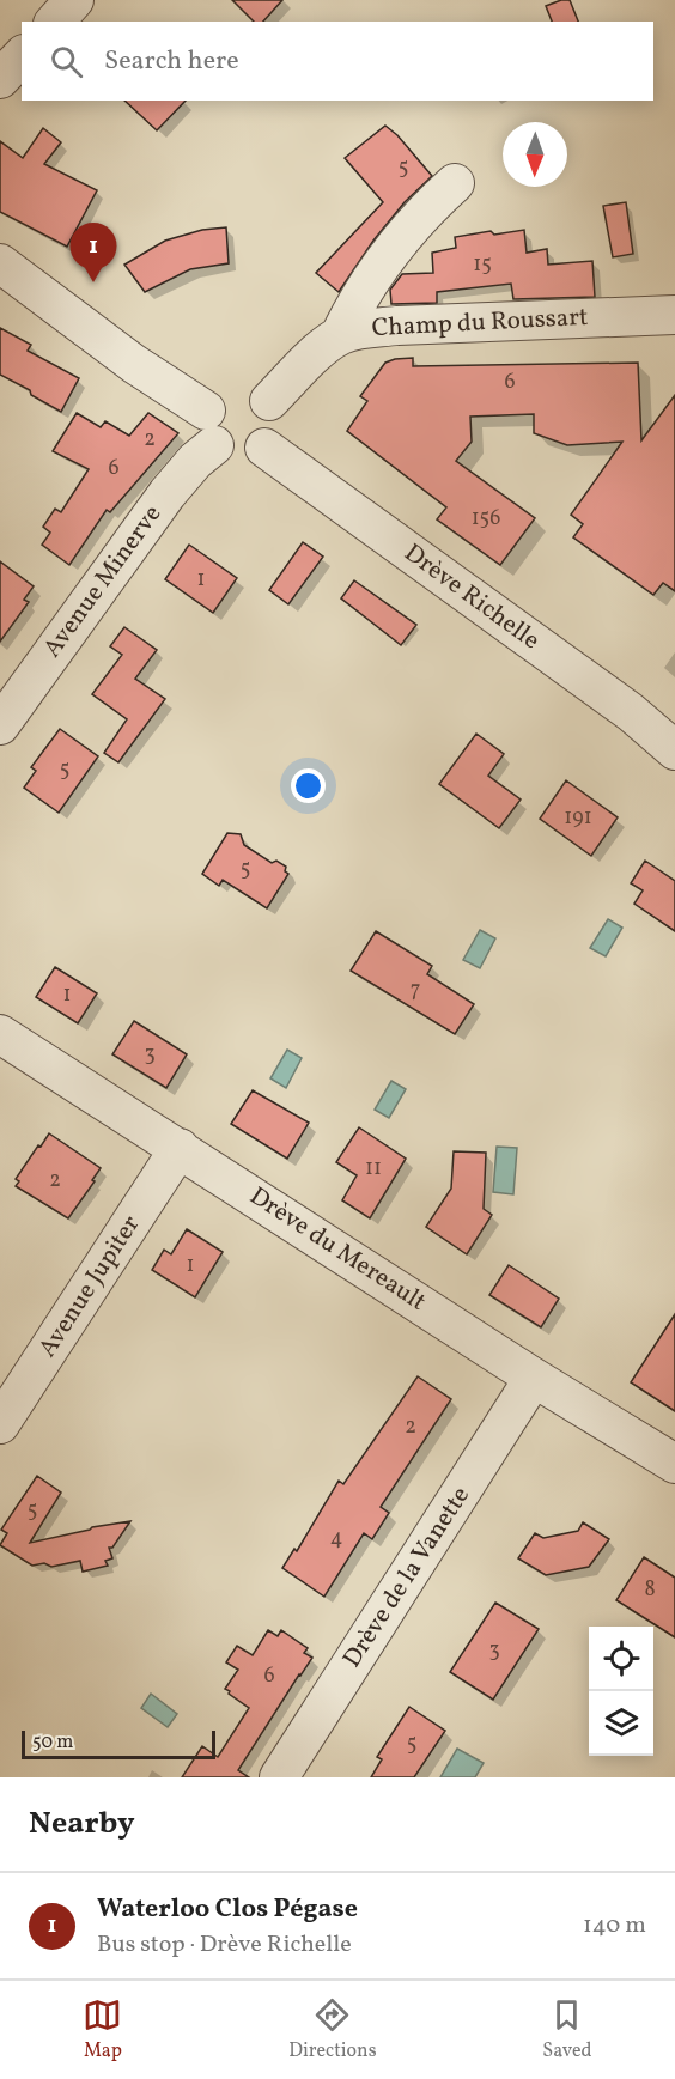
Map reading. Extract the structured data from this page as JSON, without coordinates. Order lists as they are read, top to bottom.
{
  "streets": {
    "street": [
      "Champ du Roussart",
      "Avenue Minerve",
      "Drève Richelle",
      "Drève du Mereault",
      "Avenue Jupiter",
      "Drève de la Vanette"
    ]
  },
  "crossings": [
    ["Champ du Roussart", "Avenue Minerve"],
    ["Drève du Mereault", "Avenue Jupiter"],
    ["Drève du Mereault", "Drève de la Vanette"]
  ],
  "house_numbers": [
    "5",
    "15",
    "6",
    "2",
    "6",
    "156",
    "1",
    "5",
    "191",
    "5",
    "7",
    "1",
    "3",
    "11",
    "2",
    "1",
    "2",
    "5",
    "4",
    "8",
    "3",
    "6",
    "5"
  ],
  "scale_bar": "50 m",
  "north": "bottom",
  "page": {
    "search": "Search here",
    "pins": "1",
    "scale": "50 m",
    "heading": "Nearby",
    "list": [
      {
        "mark": "1",
        "name": "Waterloo Clos Pégase",
        "note": "Bus stop · Drève Richelle",
        "value": "140 m"
      }
    ],
    "nav": ["Map", "Directions", "Saved"]
  }
}
